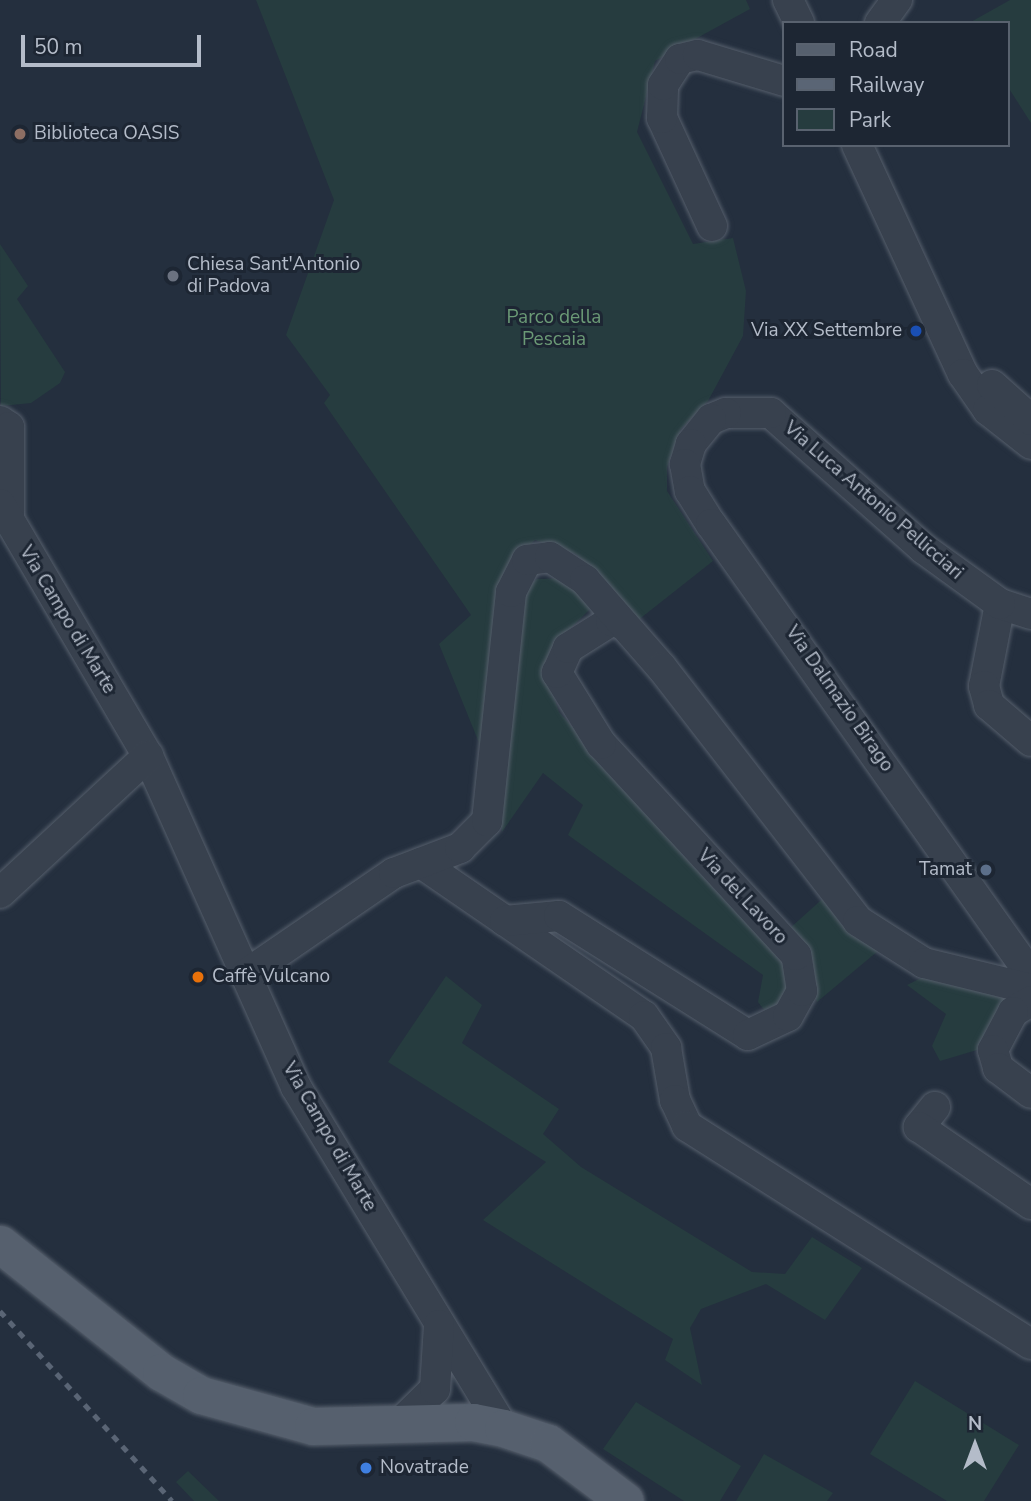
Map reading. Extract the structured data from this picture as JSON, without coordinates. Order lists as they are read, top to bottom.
{
  "streets": {
    "main road": ["Via Campo di Marte"],
    "street": ["Via Luca Antonio Pellicciari", "Via Dalmazio Birago", "Via del Lavoro"]
  },
  "crossings": [
    ["Via Luca Antonio Pellicciari", "Via Dalmazio Birago"]
  ],
  "parks": ["Parco della Pescaia"],
  "places": [
    "Biblioteca OASIS",
    "Chiesa Sant'Antonio di Padova",
    "Via XX Settembre",
    "Tamat",
    "Caffè Vulcano",
    "Novatrade"
  ],
  "legend": ["Road", "Railway", "Park"],
  "scale_bar": "50 m",
  "north": "top"
}
